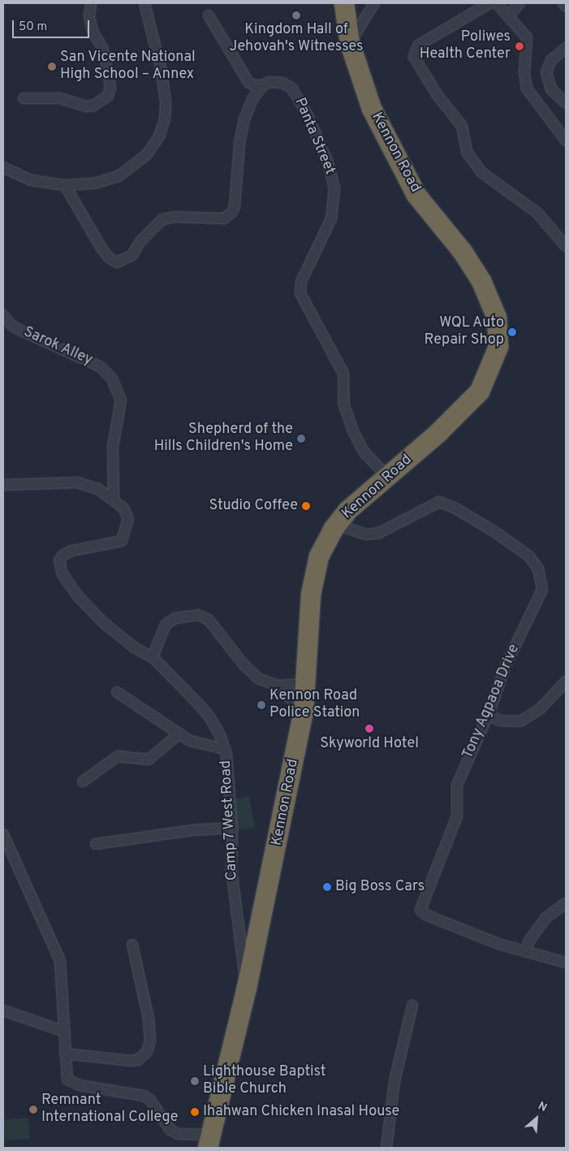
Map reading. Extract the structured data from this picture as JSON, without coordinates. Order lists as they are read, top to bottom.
{
  "streets": {
    "highway": ["Kennon Road"],
    "street": [
      "Panta Street",
      "Sarok Alley",
      "Tony Agpaoa Drive",
      "Camp 7 West Road"
    ]
  },
  "crossings": [
    ["Panta Street", "Kennon Road"],
    ["Kennon Road", "Tony Agpaoa Drive"],
    ["Kennon Road", "Camp 7 West Road"],
    ["Sarok Alley", "Camp 7 West Road"]
  ],
  "places": [
    "Kingdom Hall of Jehovah's Witnesses",
    "Poliwes Health Center",
    "San Vicente National High School – Annex",
    "WQL Auto Repair Shop",
    "Shepherd of the Hills Children's Home",
    "Studio Coffee",
    "Kennon Road Police Station",
    "Skyworld Hotel",
    "Big Boss Cars",
    "Lighthouse Baptist Bible Church",
    "Remnant International College",
    "Ihahwan Chicken Inasal House"
  ],
  "scale_bar": "50 m",
  "north": "top right"
}
